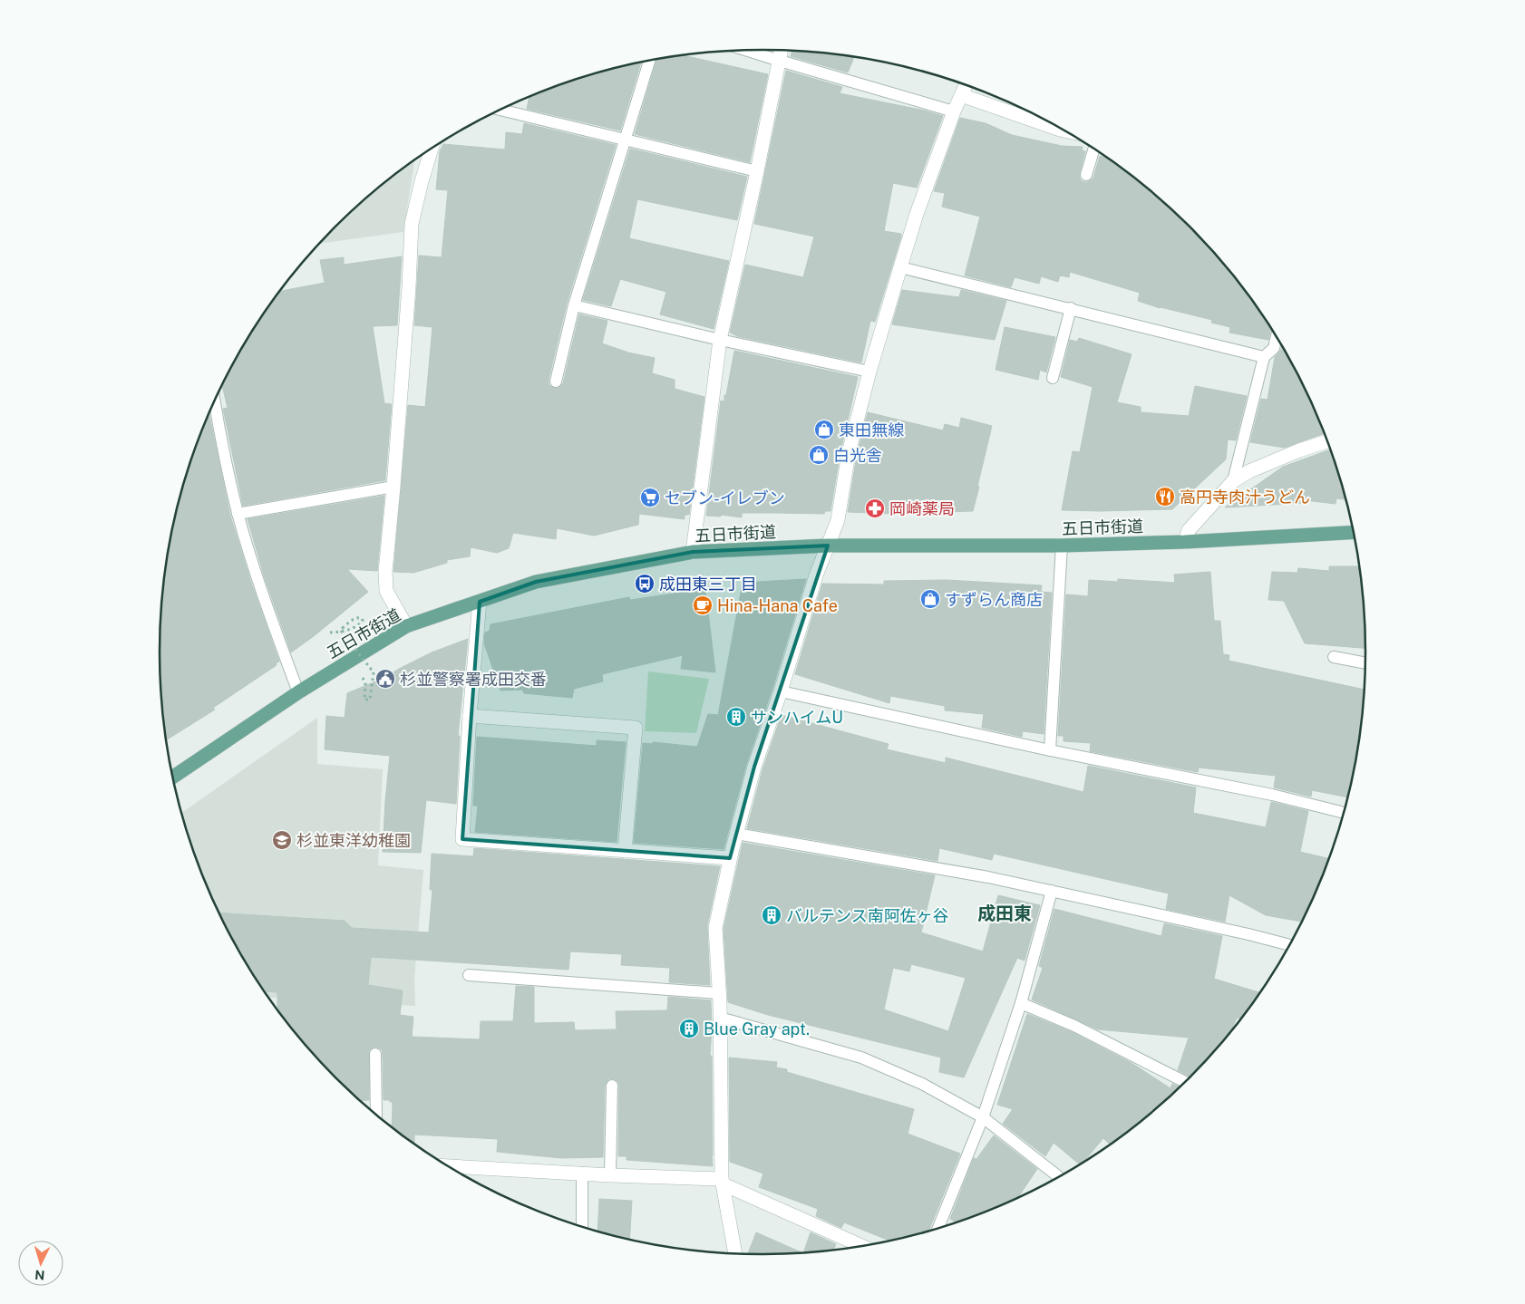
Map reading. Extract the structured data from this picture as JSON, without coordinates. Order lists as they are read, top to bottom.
{
  "streets": {
    "main road": ["五日市街道"]
  },
  "districts": ["成田東"],
  "places": {
    "shop": ["東田無線", "白光舎", "すずらん商店"],
    "restaurant": ["高円寺肉汁うどん"],
    "supermarket": ["セブン-イレブン"],
    "pharmacy": ["岡崎薬局"],
    "bus stop": ["成田東三丁目"],
    "cafe": ["Hina-Hana Cafe"],
    "public building": ["杉並警察署成田交番"],
    "building": ["サンハイムU", "バルテンス南阿佐ヶ谷", "Blue Gray apt."],
    "school or university": ["杉並東洋幼稚園"]
  },
  "north": "bottom"
}
